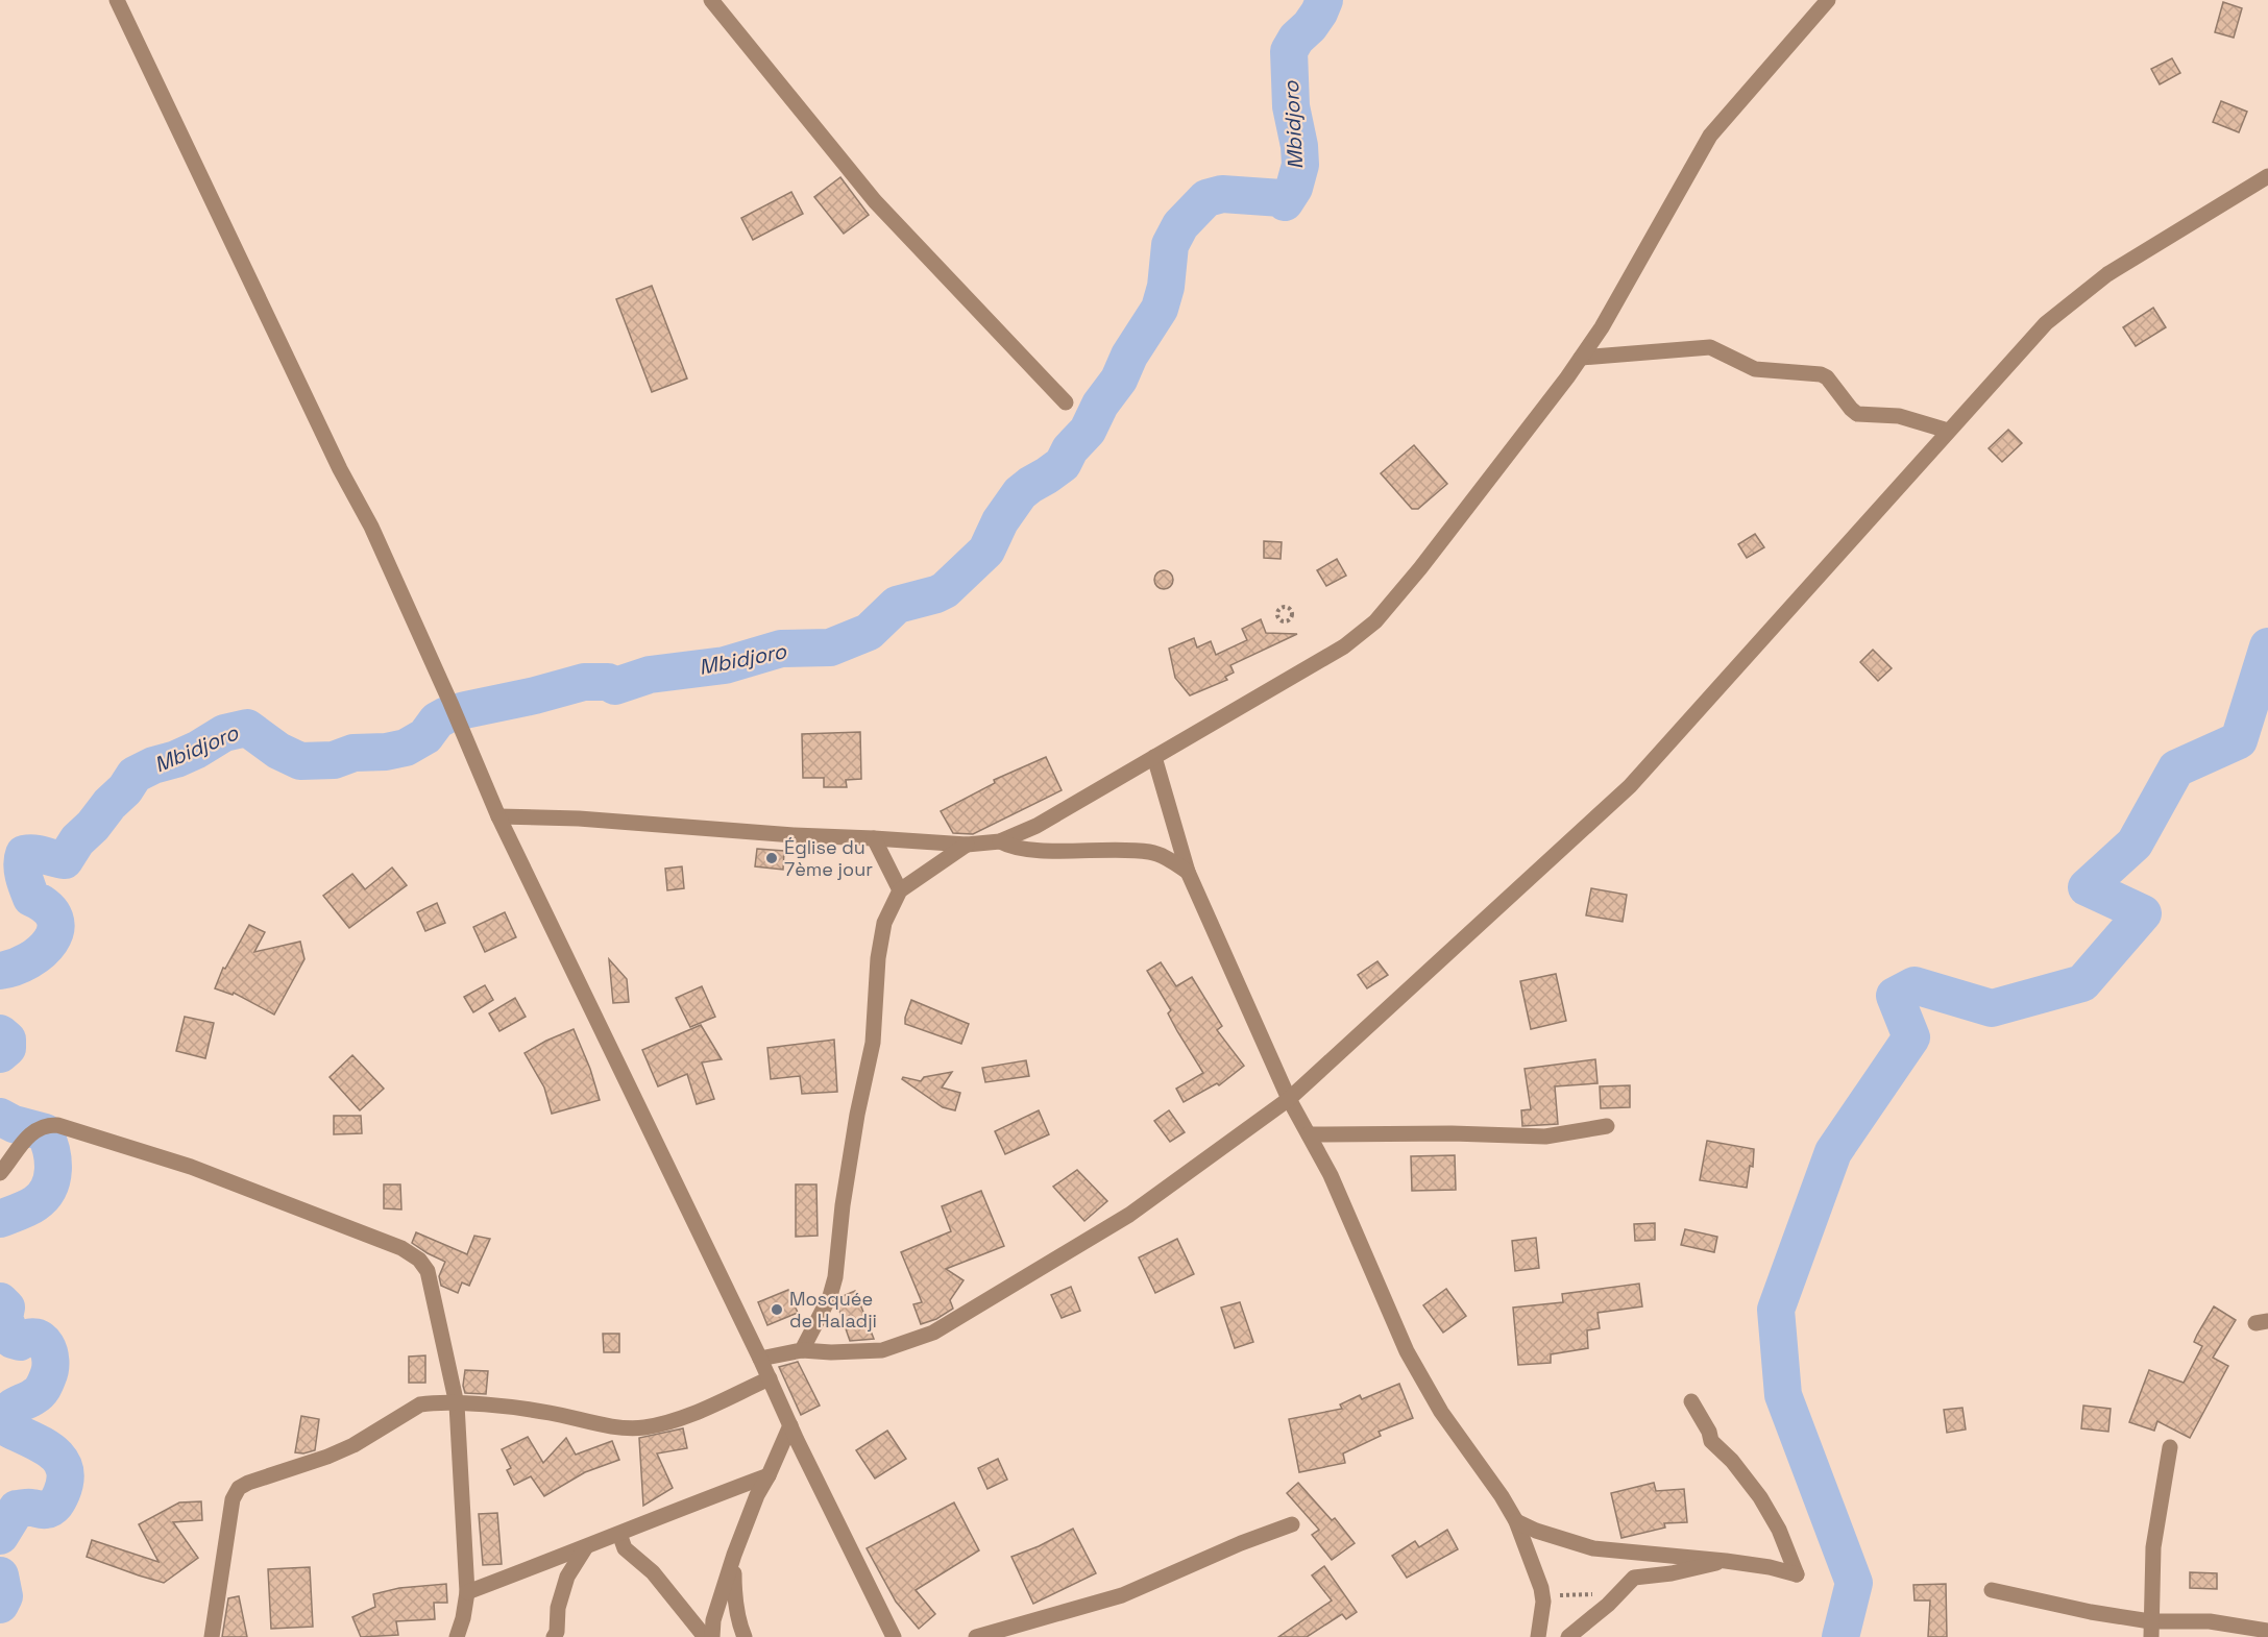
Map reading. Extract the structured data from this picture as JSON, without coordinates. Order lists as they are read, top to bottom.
{
  "water": ["Mbidjoro"],
  "places": ["Église du 7ème jour", "Mosquée de Haladji"]
}
